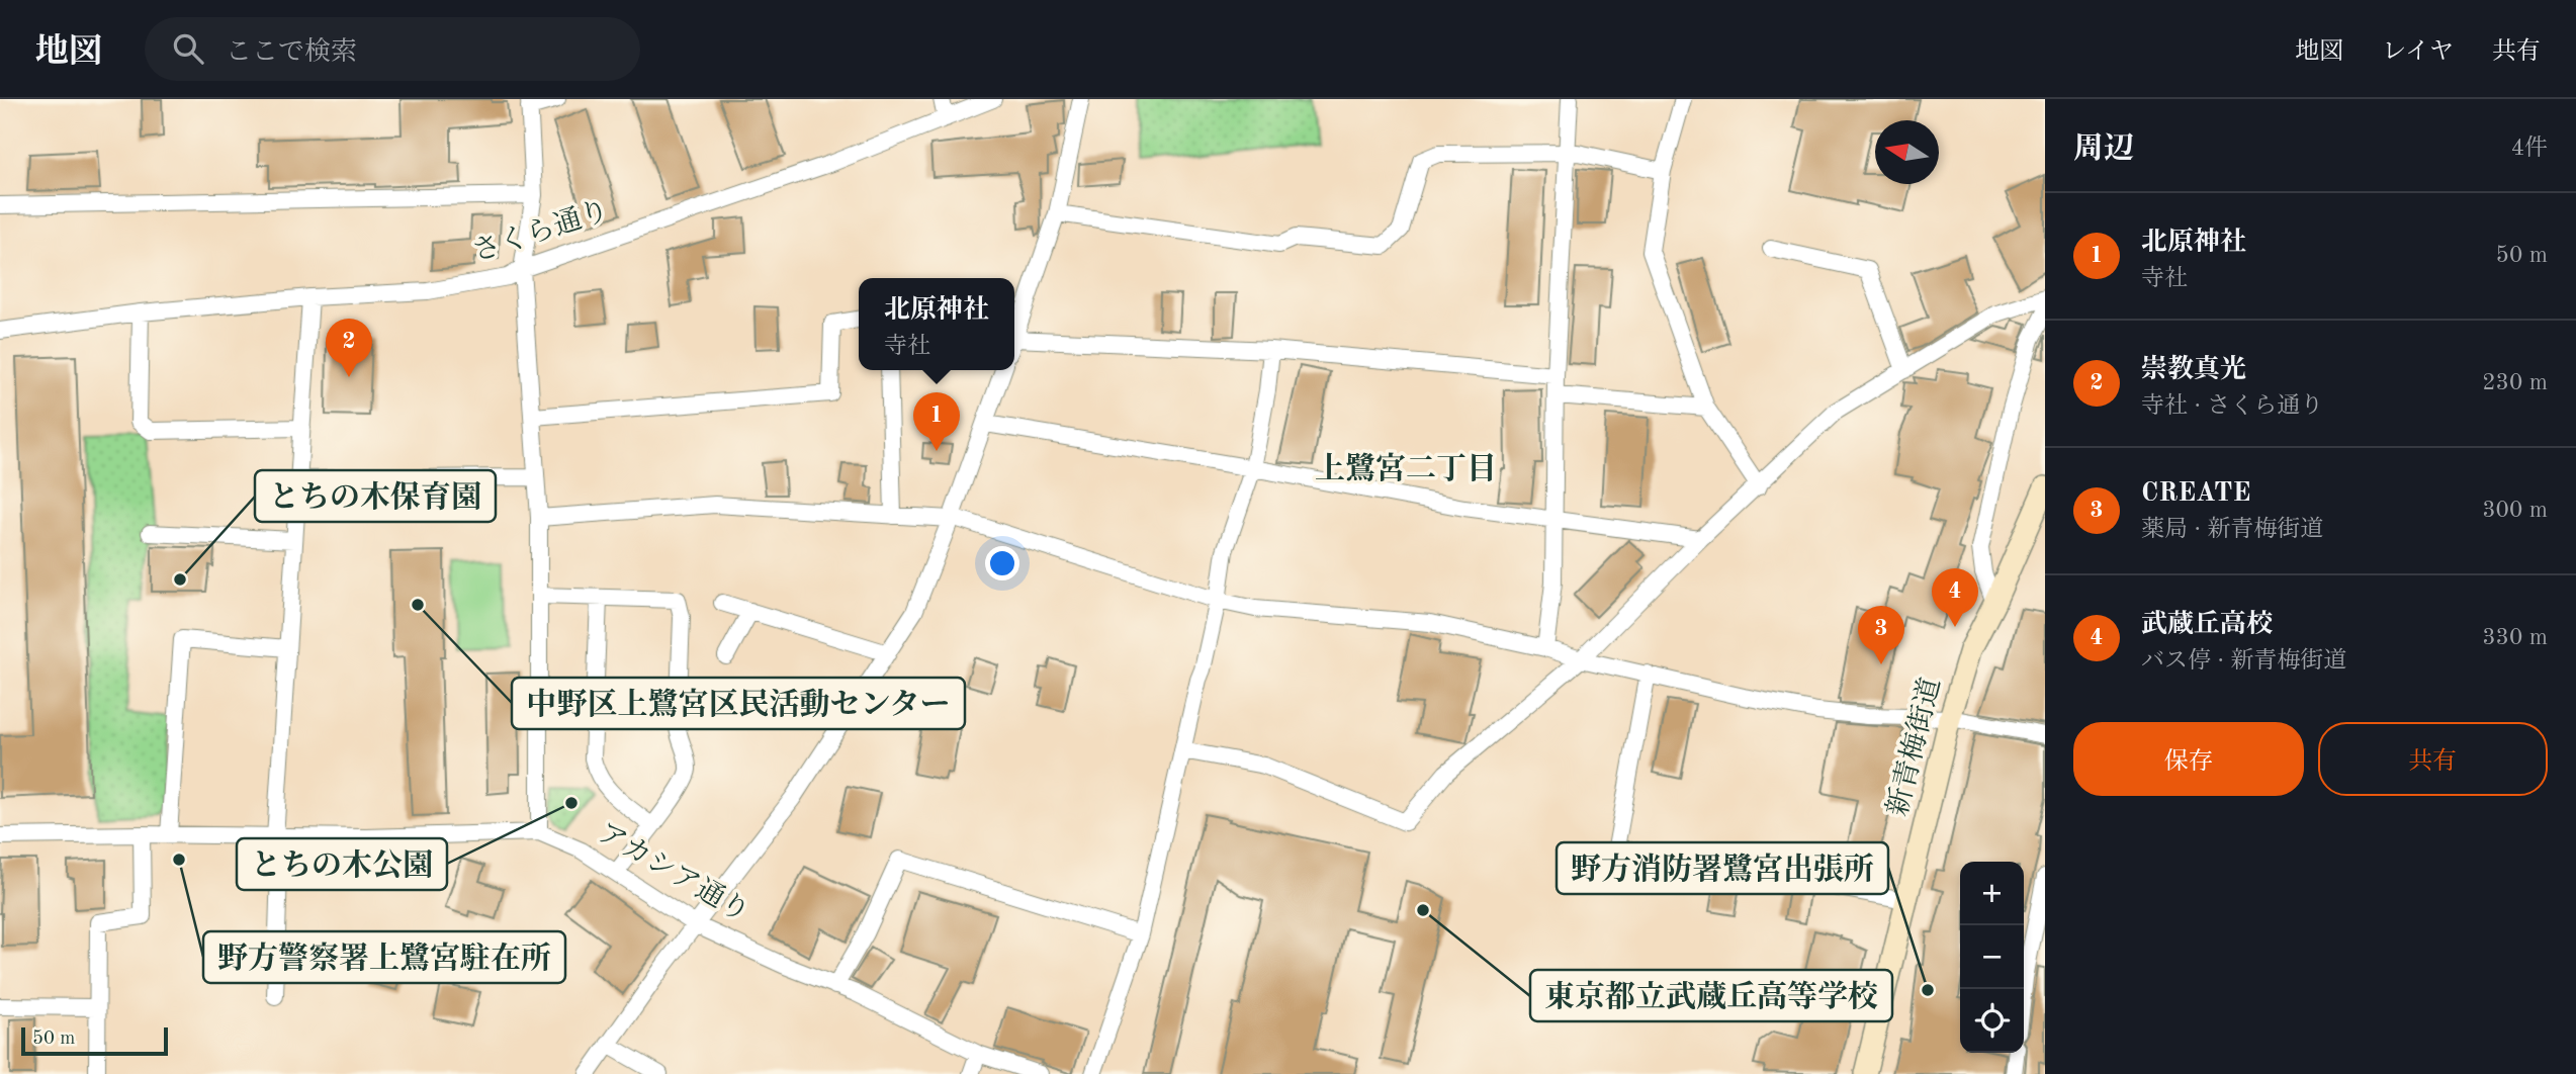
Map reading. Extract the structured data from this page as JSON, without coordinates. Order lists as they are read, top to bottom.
{
  "streets": {
    "main road": ["新青梅街道"],
    "street": ["さくら通り", "アカシア通り"]
  },
  "districts": ["上鷺宮二丁目"],
  "places": [
    "とちの木保育園",
    "中野区上鷺宮区民活動センター",
    "とちの木公園",
    "野方警察署上鷺宮駐在所",
    "東京都立武蔵丘高等学校",
    "野方消防署鷺宮出張所"
  ],
  "scale_bar": "50 m",
  "north": "left",
  "page": {
    "header": "地図",
    "search": "ここで検索",
    "nav": ["地図", "レイヤ", "共有"],
    "heading": ["周辺", "4件"],
    "list": [
      {
        "mark": "1",
        "name": "北原神社",
        "note": "寺社",
        "value": "50 m"
      },
      {
        "mark": "2",
        "name": "崇教真光",
        "note": "寺社 · さくら通り",
        "value": "230 m"
      },
      {
        "mark": "3",
        "name": "CREATE",
        "note": "薬局 · 新青梅街道",
        "value": "300 m"
      },
      {
        "mark": "4",
        "name": "武蔵丘高校",
        "note": "バス停 · 新青梅街道",
        "value": "330 m"
      }
    ],
    "popup": ["北原神社", "寺社"],
    "pins": [
      "2",
      "1",
      "4",
      "3"
    ],
    "buttons": ["保存", "共有"],
    "map_buttons": ["+", "−"],
    "scale": "50 m"
  }
}
